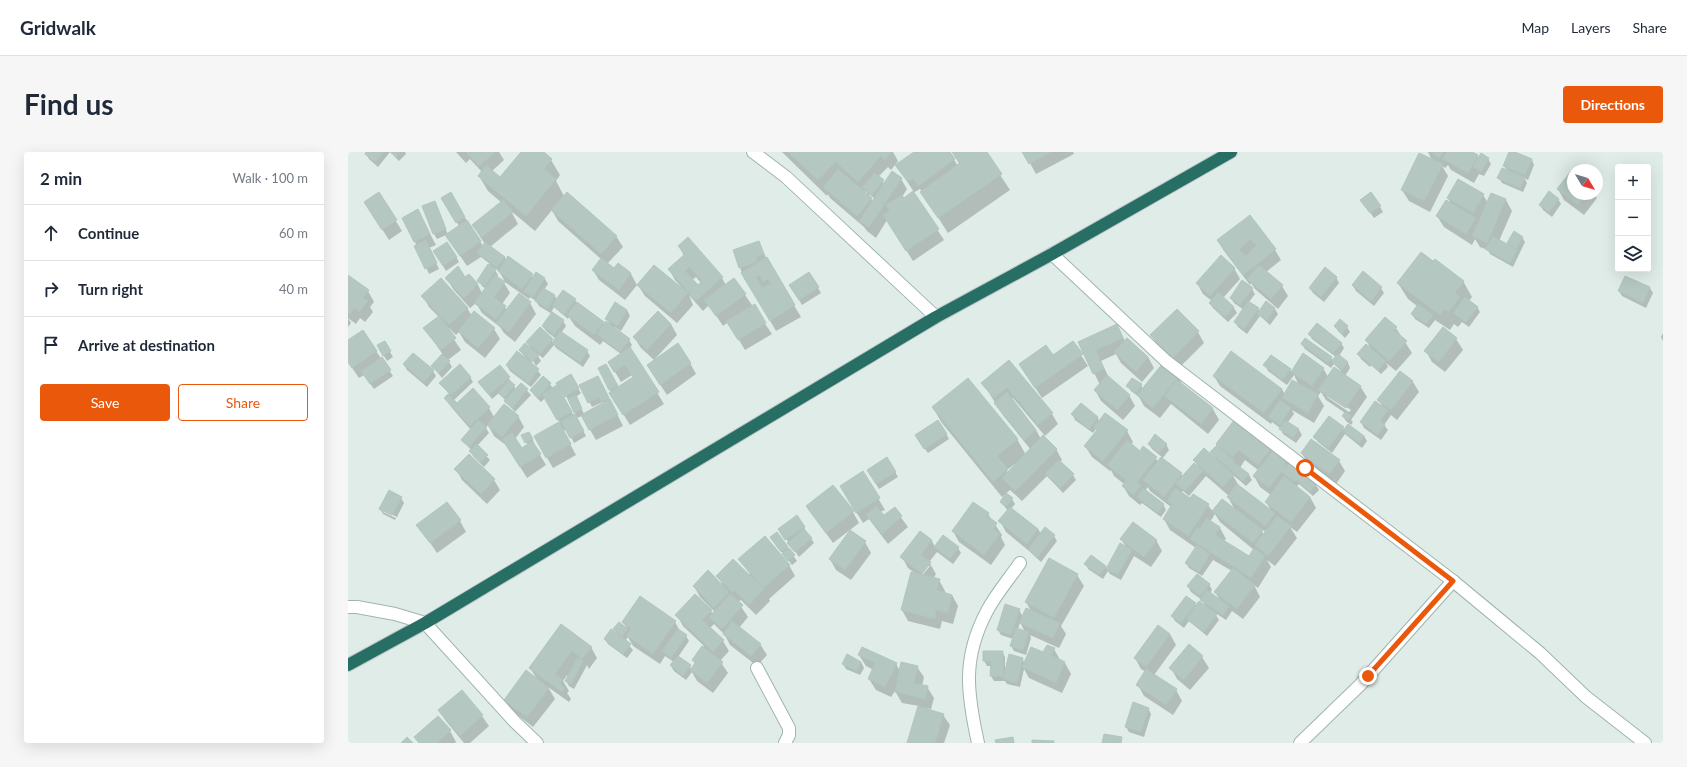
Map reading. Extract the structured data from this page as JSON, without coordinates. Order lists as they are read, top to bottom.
{
  "north": "bottom right",
  "page": {
    "header": "Gridwalk",
    "nav": ["Map", "Layers", "Share"],
    "buttons": [
      "Directions",
      ["Save", "Share"]
    ],
    "title": "Find us",
    "heading": ["2 min", "Walk · 100 m"],
    "map_buttons": ["+", "−"],
    "list": [
      ["Continue", "60 m"],
      ["Turn right", "40 m"],
      "Arrive at destination"
    ]
  }
}
